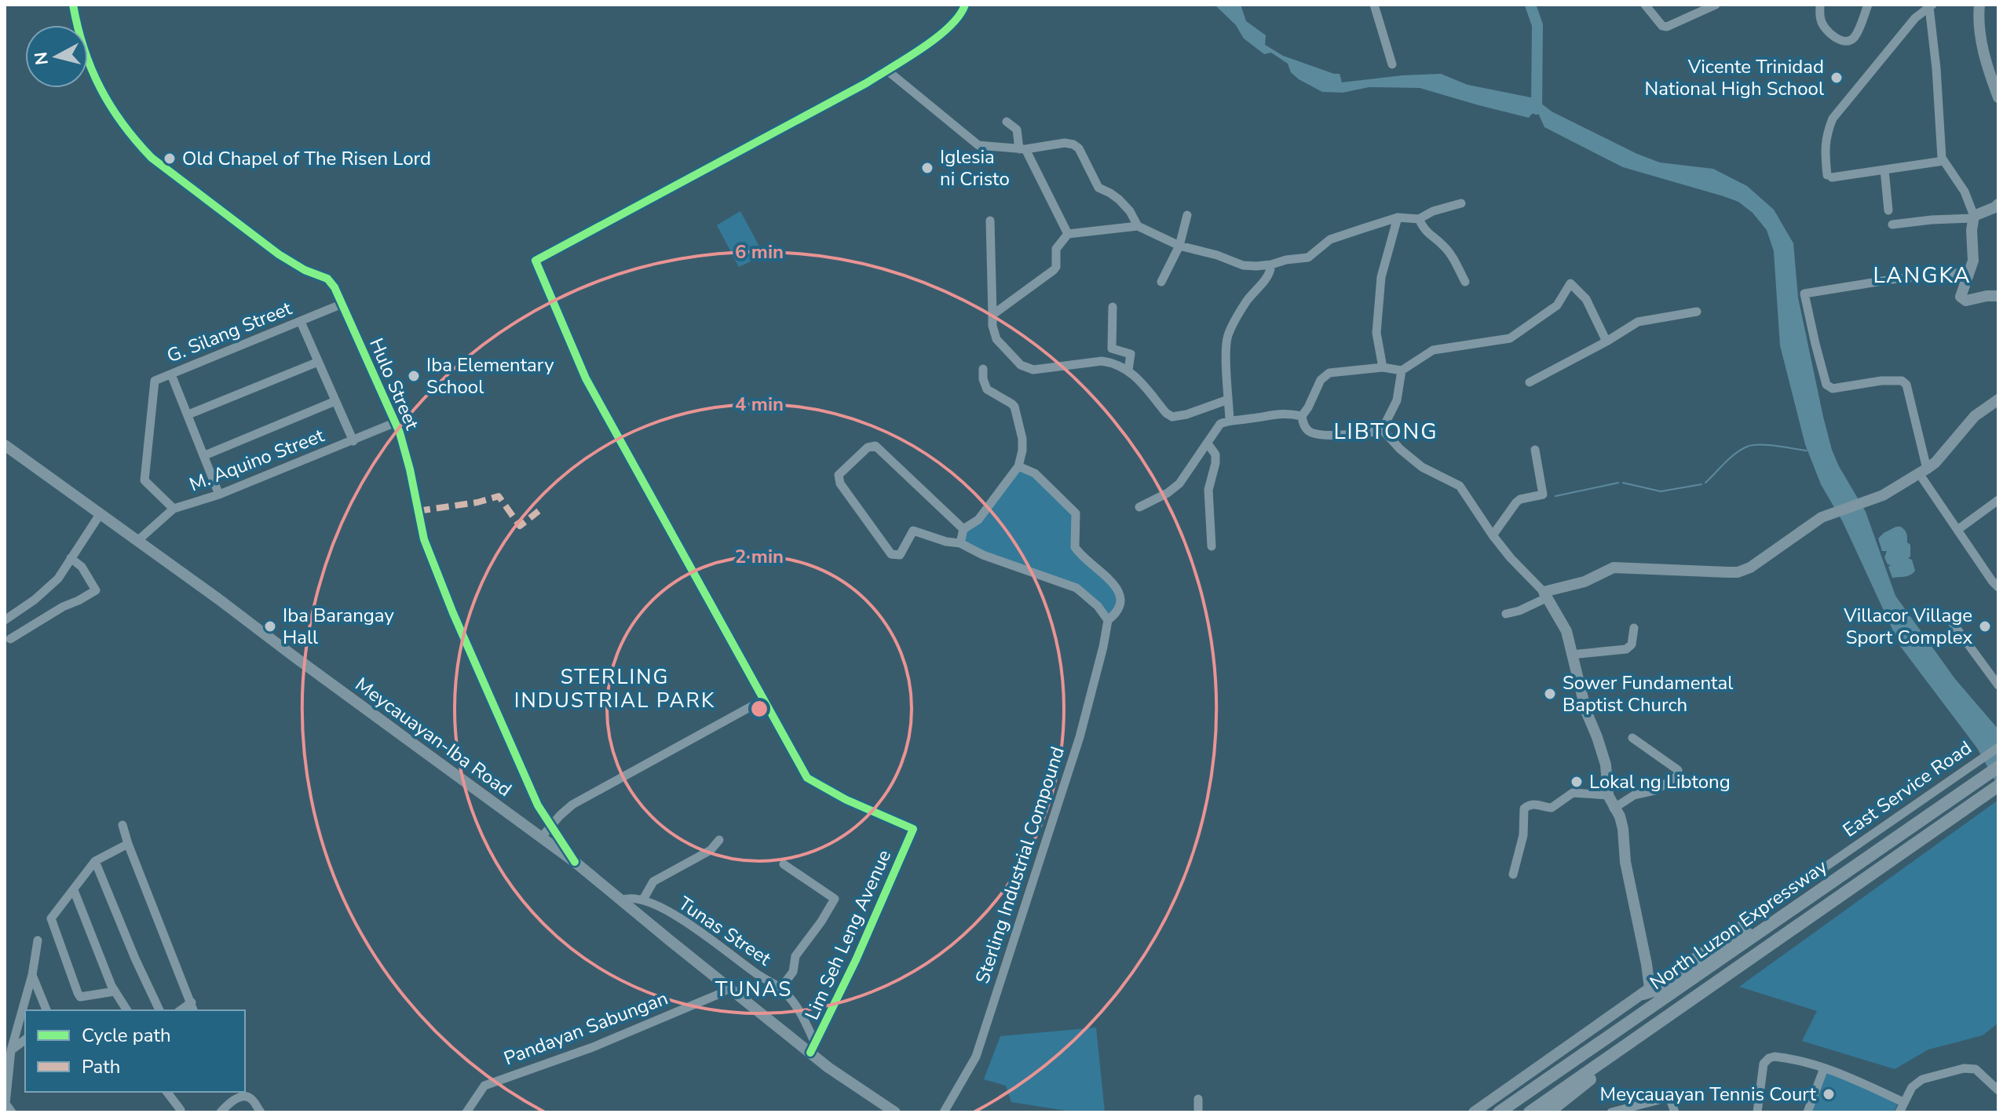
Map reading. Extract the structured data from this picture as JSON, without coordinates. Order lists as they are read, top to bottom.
{
  "streets": {
    "highway": ["North Luzon Expressway"],
    "main road": ["Meycauayan-Iba Road"],
    "street": [
      "G. Silang Street",
      "Hulo Street",
      "M. Aquino Street",
      "East Service Road",
      "Sterling Industrial Compound",
      "Tunas Street",
      "Lim Seh Leng Avenue",
      "Pandayan Sabungan"
    ]
  },
  "crossings": [
    ["G. Silang Street", "Hulo Street"],
    ["G. Silang Street", "M. Aquino Street"],
    ["Hulo Street", "M. Aquino Street"],
    ["Hulo Street", "Meycauayan-Iba Road"],
    ["M. Aquino Street", "Meycauayan-Iba Road"],
    ["Meycauayan-Iba Road", "Tunas Street"],
    ["Meycauayan-Iba Road", "Lim Seh Leng Avenue"],
    ["Meycauayan-Iba Road", "Pandayan Sabungan"],
    ["Tunas Street", "Lim Seh Leng Avenue"]
  ],
  "districts": [
    "LANGKA",
    "LIBTONG",
    "STERLING INDUSTRIAL PARK",
    "TUNAS"
  ],
  "places": [
    "Vicente Trinidad National High School",
    "Old Chapel of The Risen Lord",
    "Iglesia ni Cristo",
    "Iba Elementary School",
    "Iba Barangay Hall",
    "Villacor Village Sport Complex",
    "Sower Fundamental Baptist Church",
    "Lokal ng Libtong",
    "Meycauayan Tennis Court"
  ],
  "legend": ["Cycle path", "Path"],
  "north": "left",
  "rings": ["6 min", "4 min", "2 min"]
}
